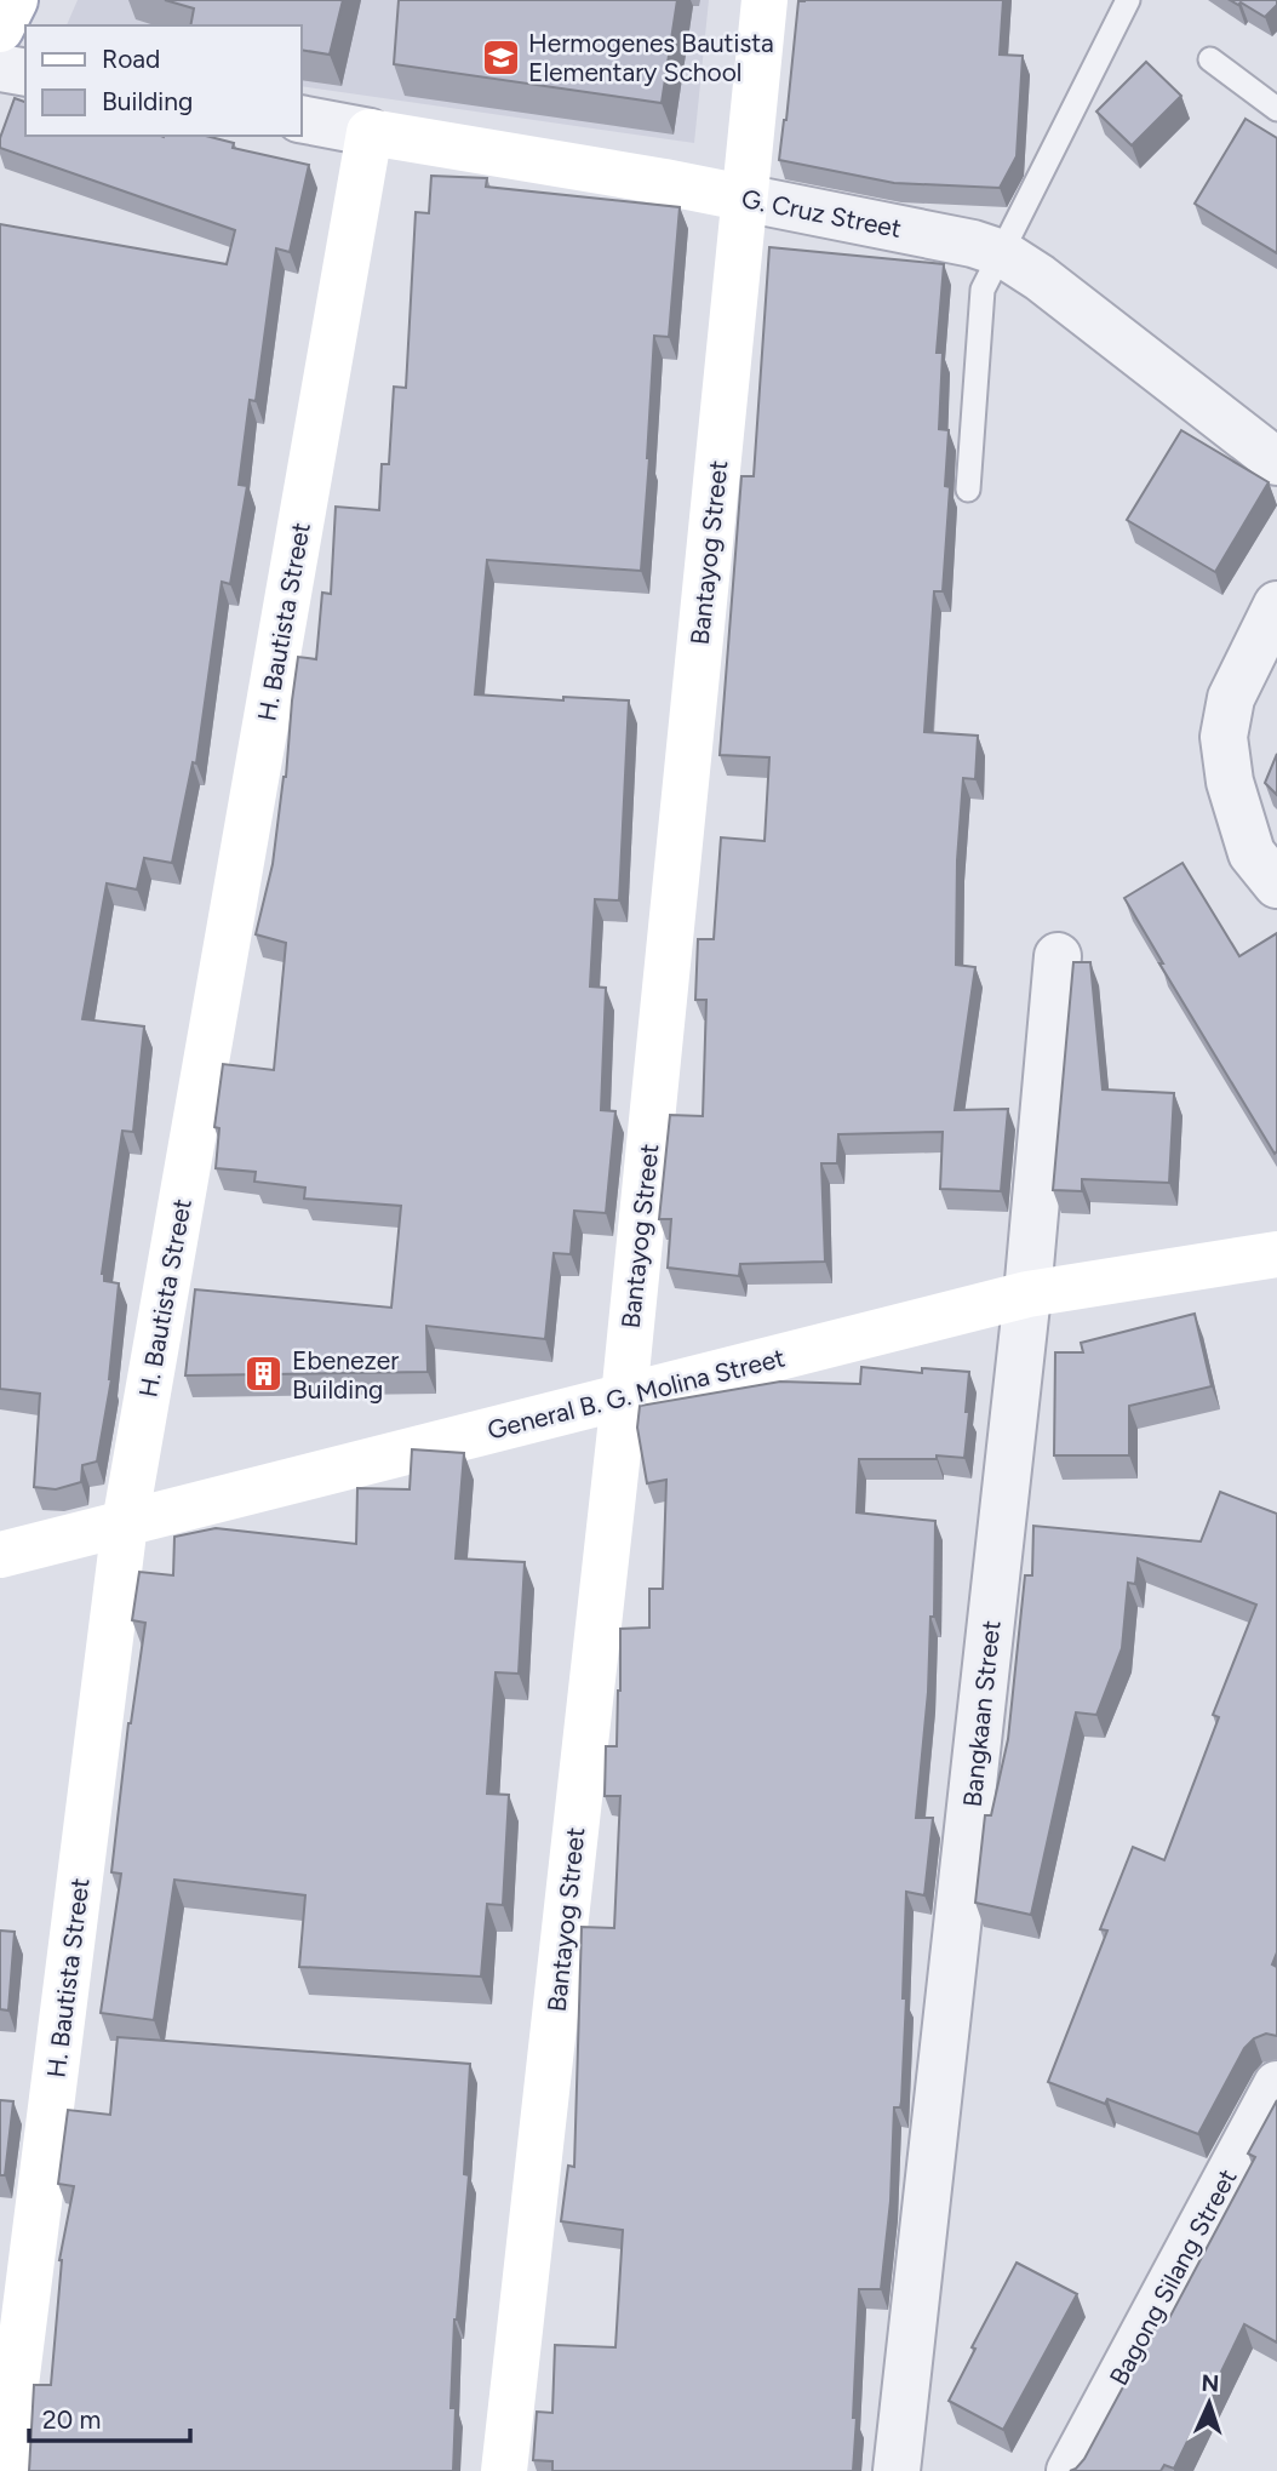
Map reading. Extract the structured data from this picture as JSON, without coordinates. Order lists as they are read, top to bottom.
{
  "streets": {
    "street": [
      "G. Cruz Street",
      "Bantayog Street",
      "H. Bautista Street",
      "General B. G. Molina Street",
      "Bangkaan Street",
      "Bagong Silang Street"
    ]
  },
  "crossings": [
    ["G. Cruz Street", "Bantayog Street"],
    ["G. Cruz Street", "H. Bautista Street"],
    ["Bantayog Street", "General B. G. Molina Street"],
    ["H. Bautista Street", "General B. G. Molina Street"],
    ["General B. G. Molina Street", "Bangkaan Street"]
  ],
  "places": {
    "school or university": ["Hermogenes Bautista Elementary School"],
    "building": ["Ebenezer Building"]
  },
  "legend": ["Road", "Building"],
  "scale_bar": "20 m",
  "north": "top"
}
